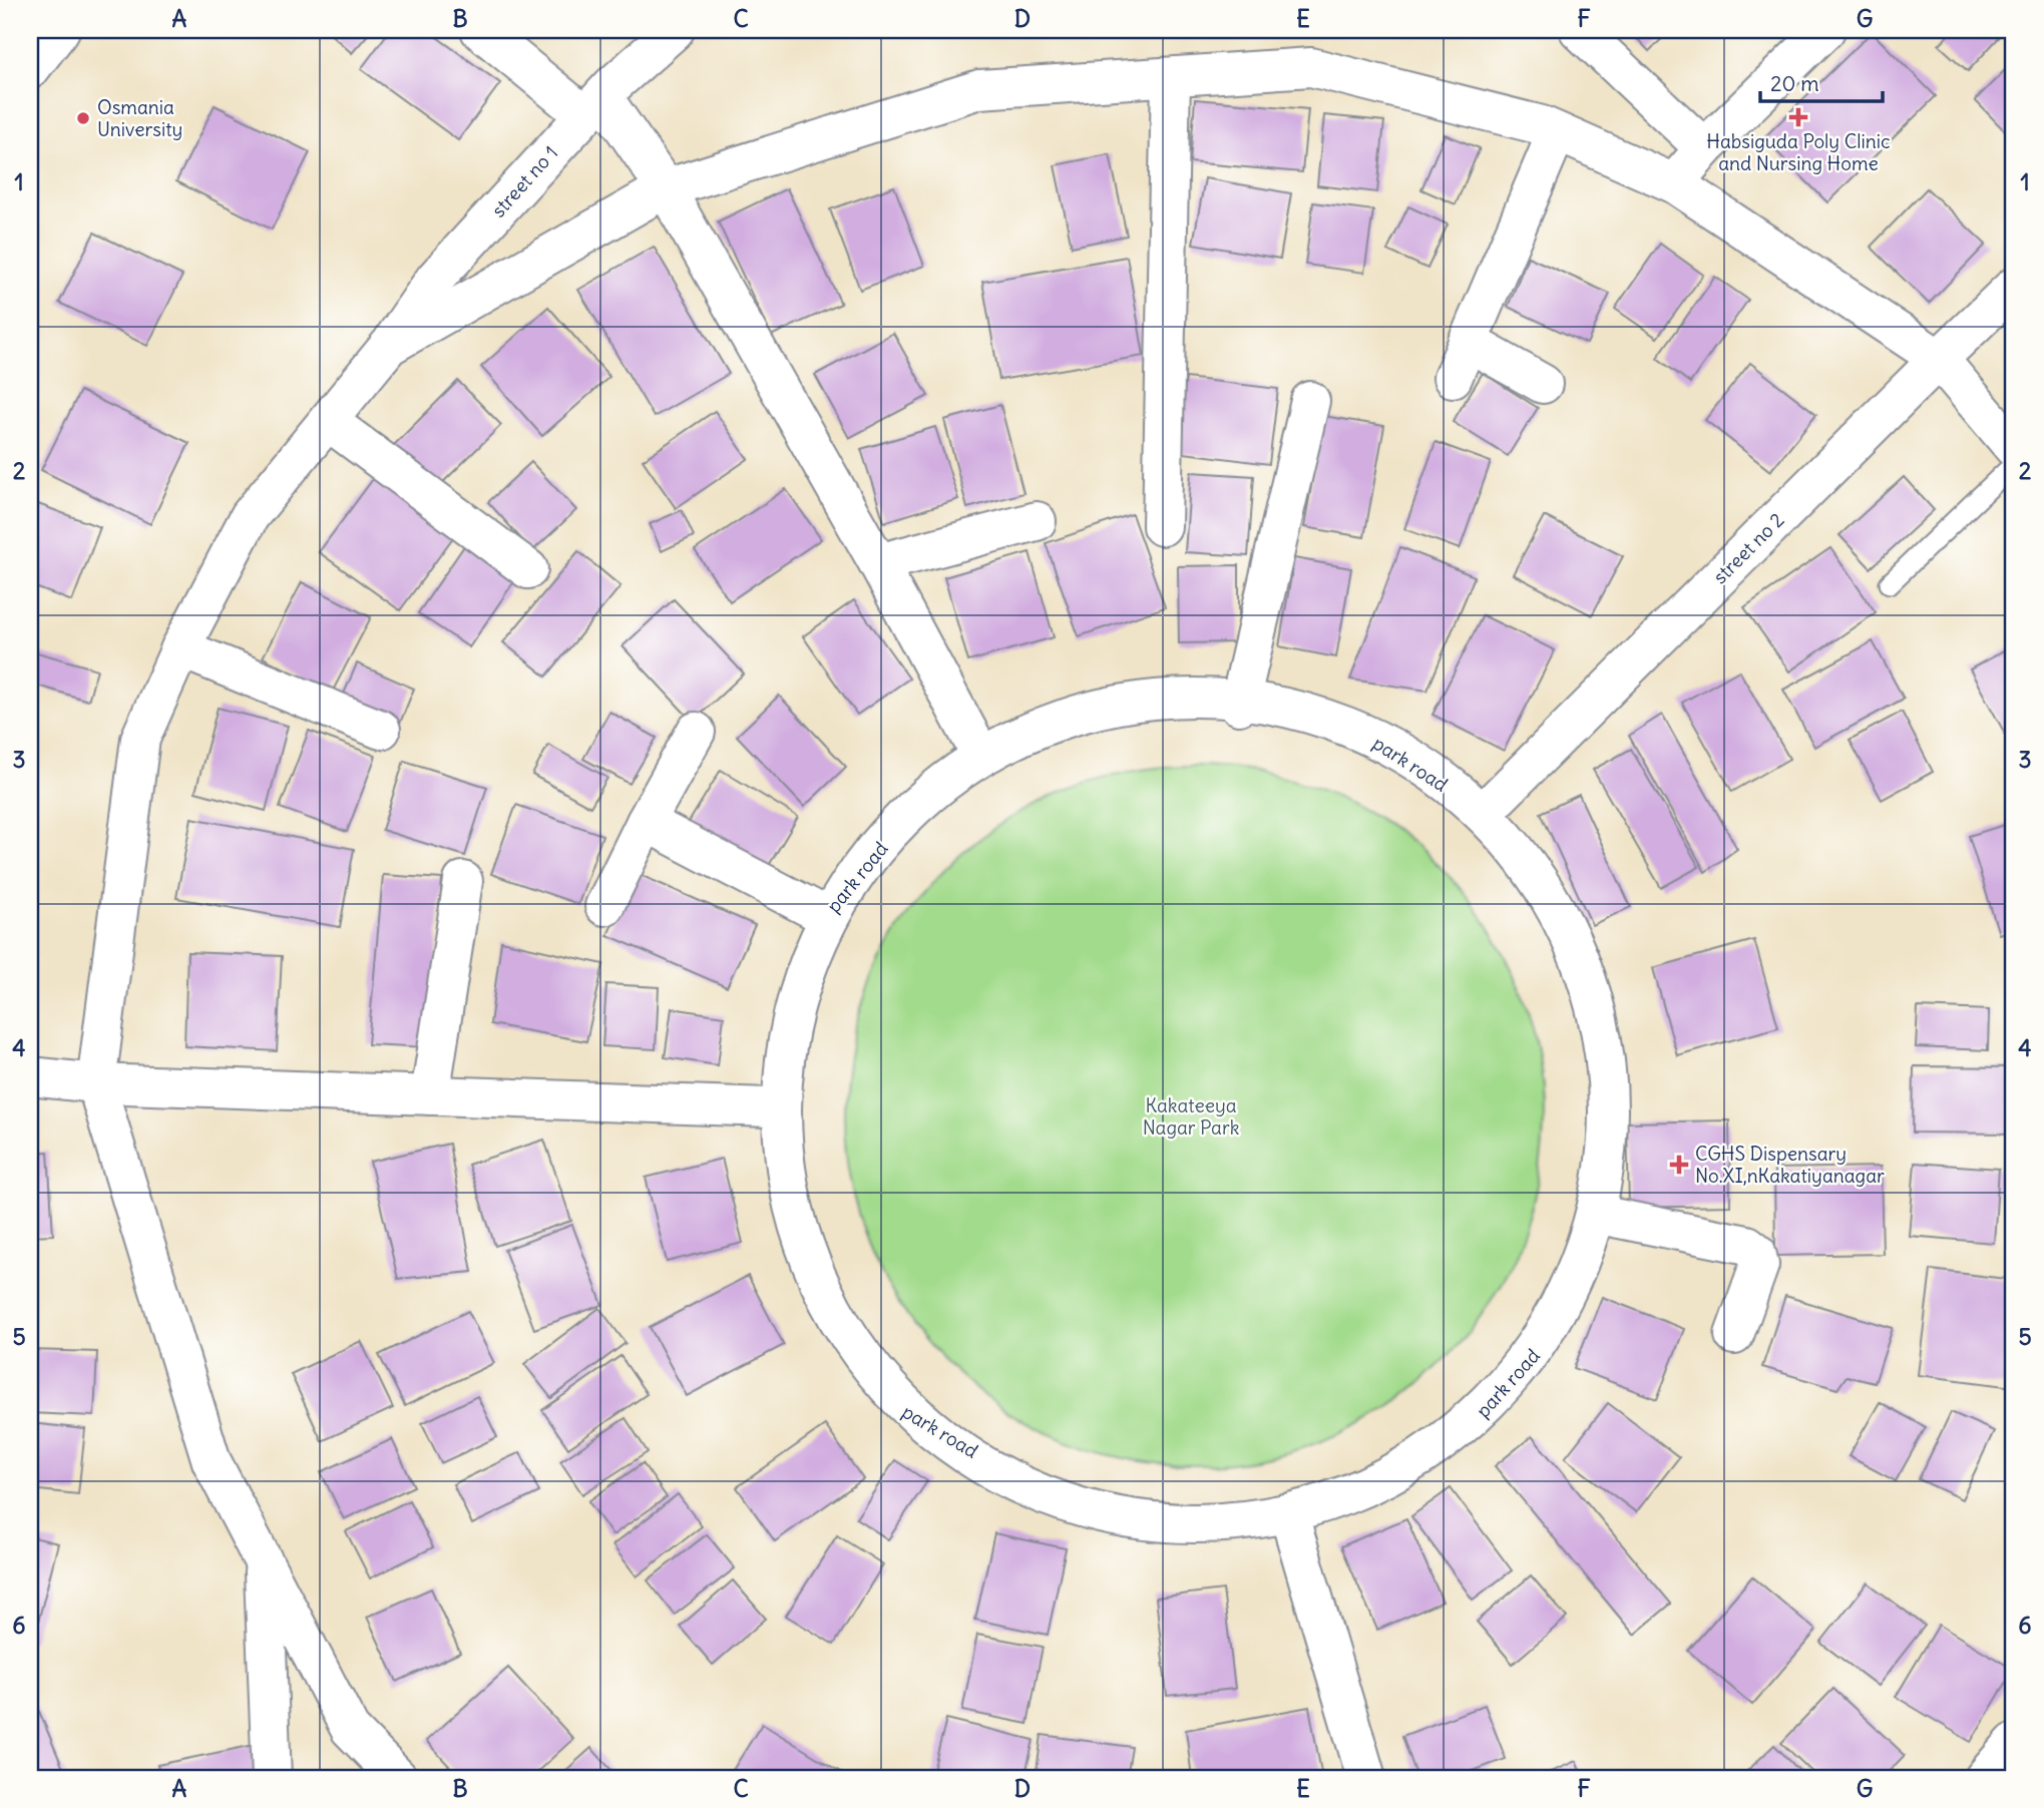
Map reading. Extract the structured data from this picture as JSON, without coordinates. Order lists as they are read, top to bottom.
{
  "streets": {
    "street": ["street no 1", "street no 2", "park road"]
  },
  "crossings": [
    ["street no 2", "park road"]
  ],
  "parks": ["Kakateeya Nagar Park"],
  "places": {
    "health": ["Habsiguda Poly Clinic and Nursing Home", "CGHS Dispensary No.XI,nKakatiyanagar"],
    "other": ["Osmania University"]
  },
  "scale_bar": "20 m",
  "grid": {
    "columns": [
      "A",
      "B",
      "C",
      "D",
      "E",
      "F",
      "G"
    ],
    "rows": [
      "1",
      "2",
      "3",
      "4",
      "5",
      "6"
    ]
  }
}
